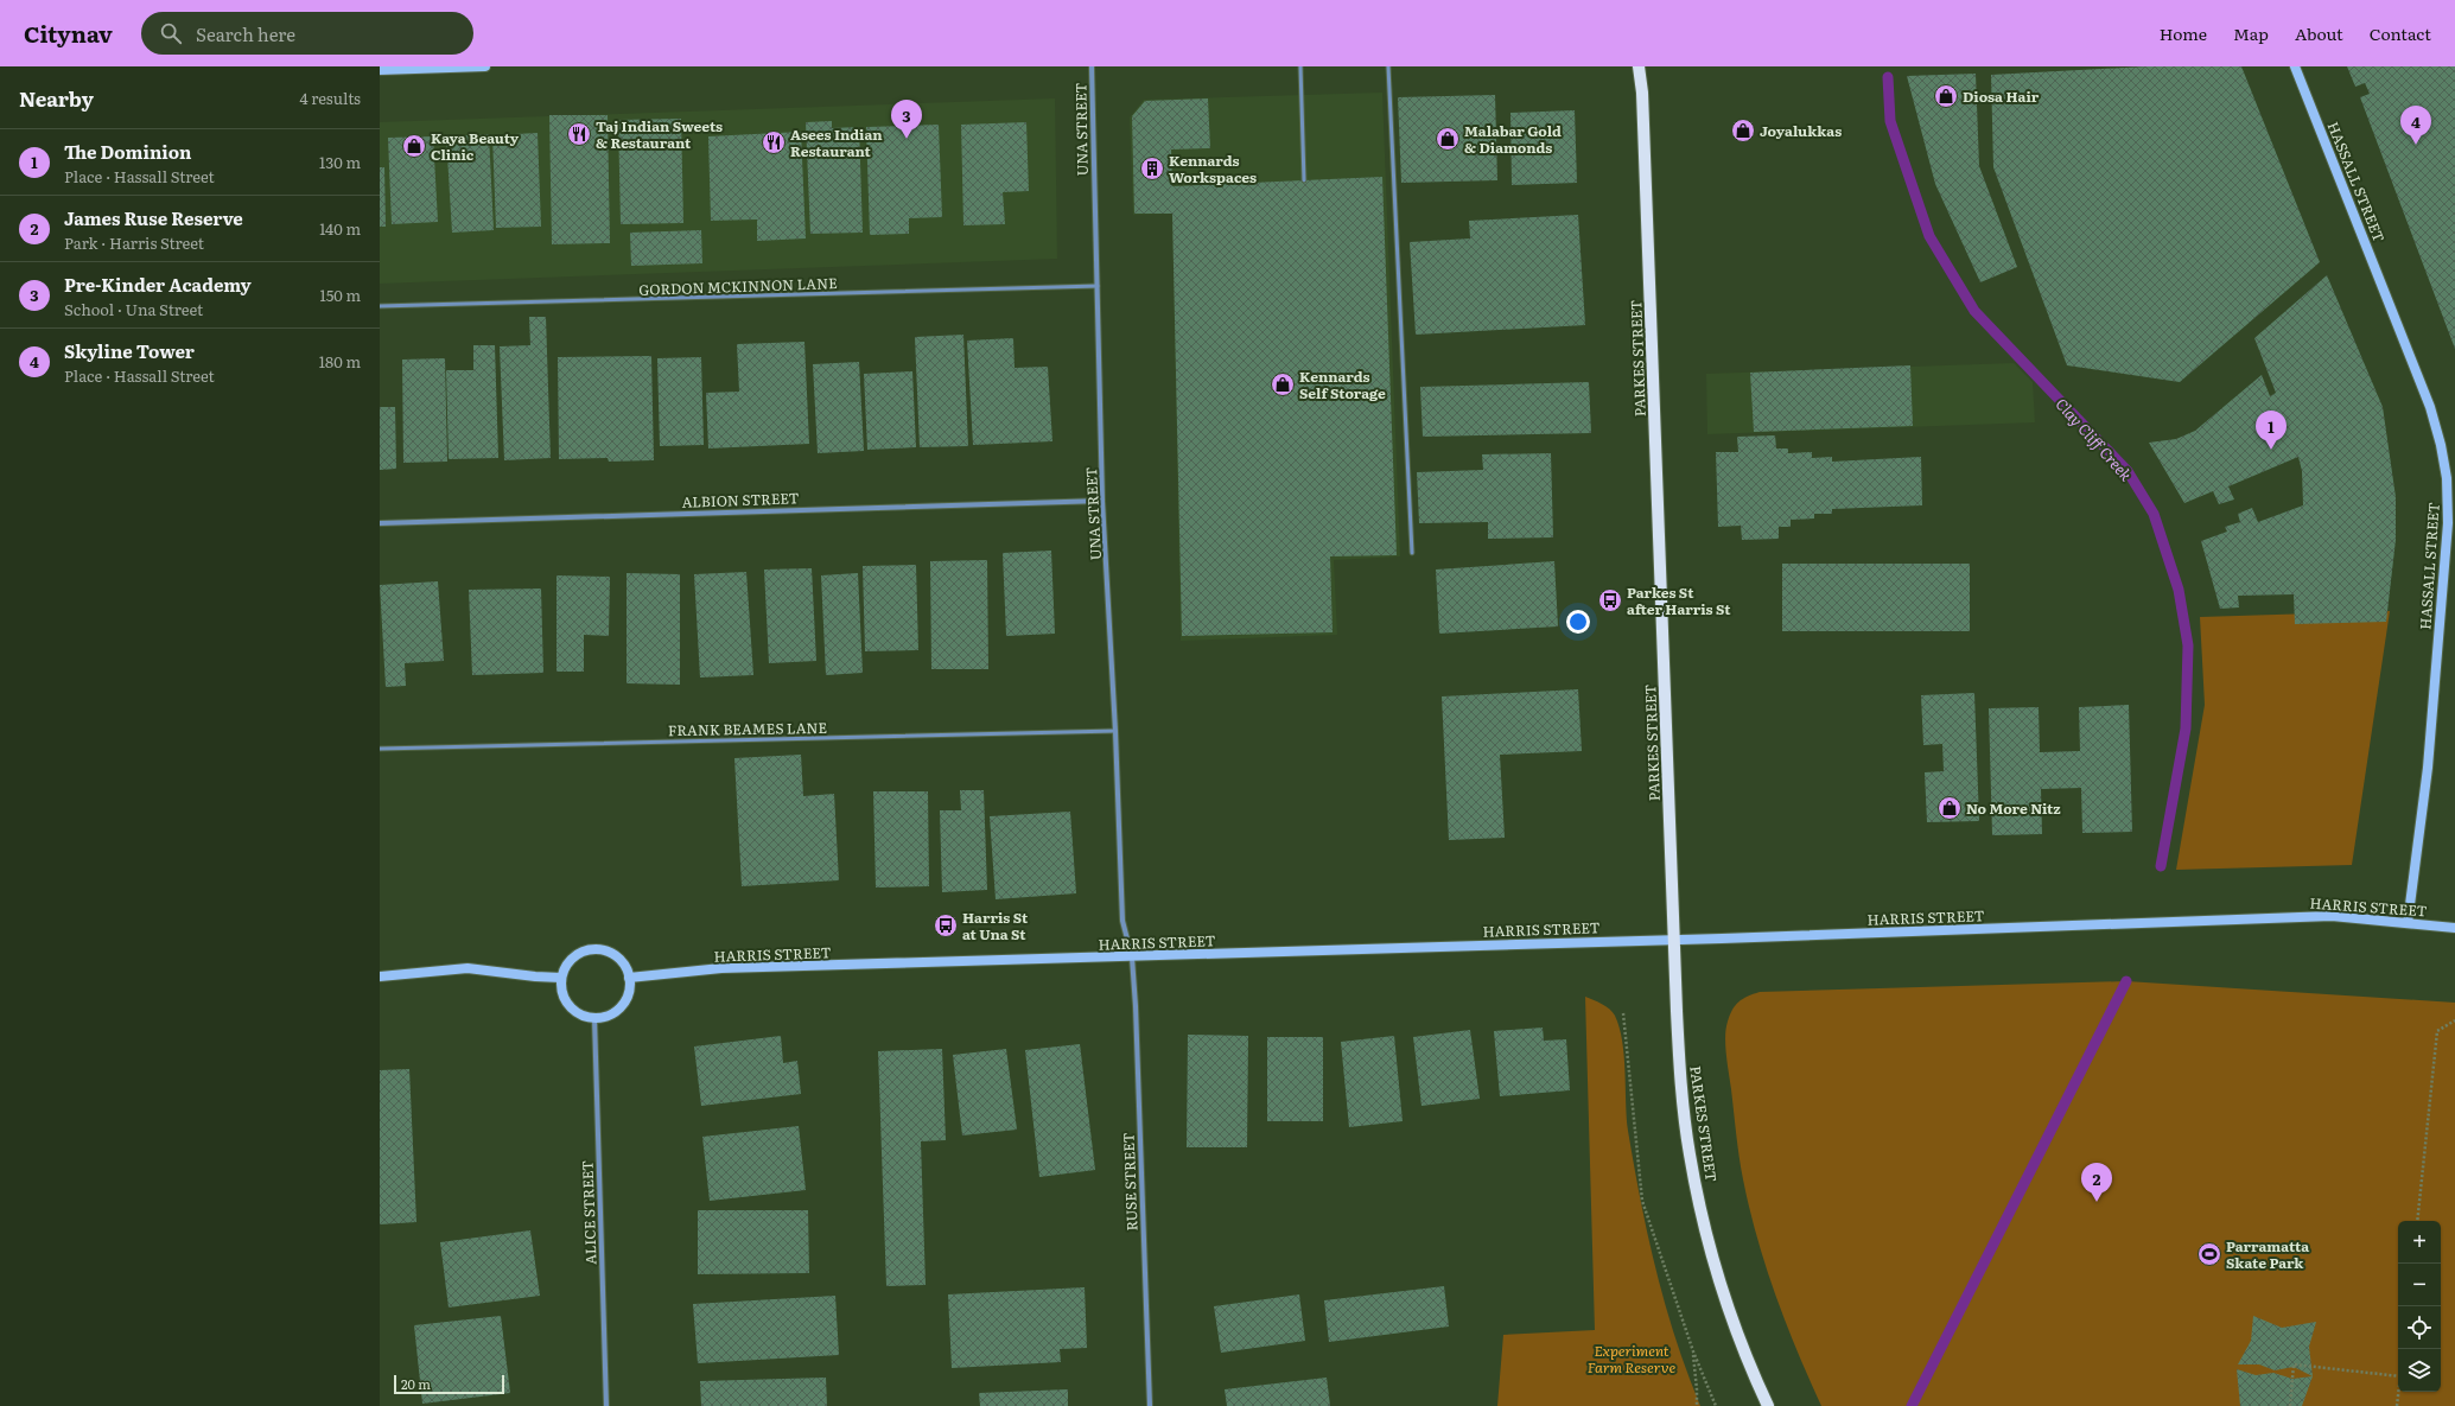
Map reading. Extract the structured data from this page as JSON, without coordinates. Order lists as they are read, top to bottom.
{
  "streets": {
    "main road": ["HASSALL STREET", "PARKES STREET", "HARRIS STREET"],
    "street": [
      "UNA STREET",
      "ALBION STREET",
      "RUSE STREET",
      "ALICE STREET"
    ],
    "lane": ["GORDON MCKINNON LANE", "FRANK BEAMES LANE"]
  },
  "crossings": [
    ["UNA STREET", "GORDON MCKINNON LANE"],
    ["UNA STREET", "ALBION STREET"],
    ["UNA STREET", "FRANK BEAMES LANE"],
    ["UNA STREET", "HARRIS STREET"],
    ["UNA STREET", "RUSE STREET"],
    ["HASSALL STREET", "HARRIS STREET"],
    ["PARKES STREET", "HARRIS STREET"],
    ["HARRIS STREET", "RUSE STREET"],
    ["HARRIS STREET", "ALICE STREET"]
  ],
  "water": ["Clay Cliff Creek"],
  "parks": ["Experiment Farm Reserve"],
  "places": {
    "shop": [
      "Diosa Hair",
      "Joyalukkas",
      "Malabar Gold & Diamonds",
      "Kaya Beauty Clinic",
      "Kennards Self Storage",
      "No More Nitz"
    ],
    "restaurant": ["Taj Indian Sweets & Restaurant", "Asees Indian Restaurant"],
    "building": ["Kennards Workspaces"],
    "bus stop": ["Parkes St after Harris St", "Harris St at Una St"],
    "sports": ["Parramatta Skate Park"]
  },
  "scale_bar": "20 m",
  "page": {
    "header": "Citynav",
    "search": "Search here",
    "nav": [
      "Home",
      "Map",
      "About",
      "Contact"
    ],
    "heading": ["Nearby", "4 results"],
    "pins": [
      "3",
      "4",
      "1",
      "2"
    ],
    "list": [
      {
        "mark": "1",
        "name": "The Dominion",
        "note": "Place · Hassall Street",
        "value": "130 m"
      },
      {
        "mark": "2",
        "name": "James Ruse Reserve",
        "note": "Park · Harris Street",
        "value": "140 m"
      },
      {
        "mark": "3",
        "name": "Pre-Kinder Academy",
        "note": "School · Una Street",
        "value": "150 m"
      },
      {
        "mark": "4",
        "name": "Skyline Tower",
        "note": "Place · Hassall Street",
        "value": "180 m"
      }
    ],
    "map_buttons": ["+", "−"],
    "scale": "20 m"
  }
}
